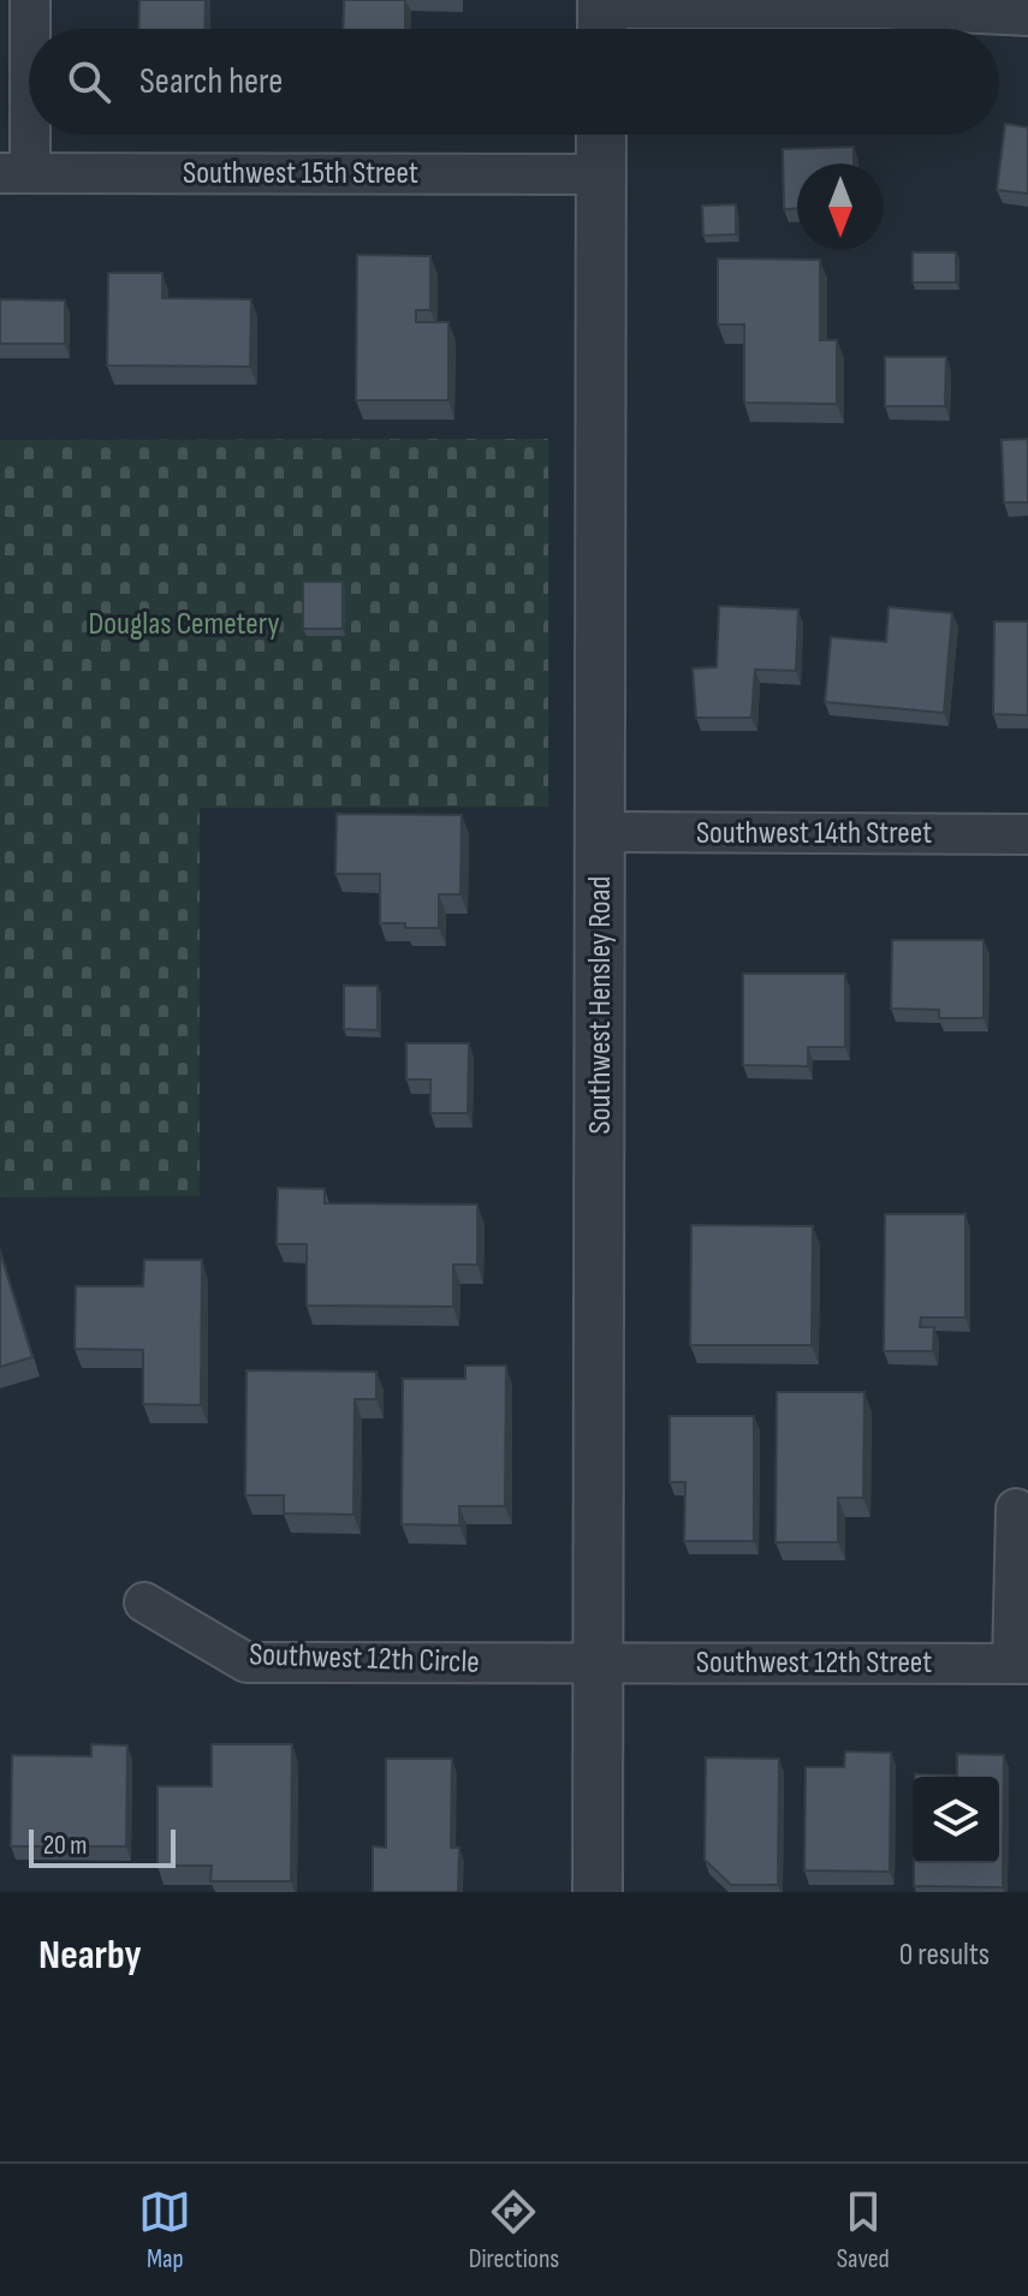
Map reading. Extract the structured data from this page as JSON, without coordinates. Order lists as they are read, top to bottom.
{
  "streets": {
    "street": [
      "Southwest 15th Street",
      "Southwest 14th Street",
      "Southwest Hensley Road",
      "Southwest 12th Circle",
      "Southwest 12th Street"
    ]
  },
  "crossings": [
    ["Southwest 15th Street", "Southwest Hensley Road"],
    ["Southwest 14th Street", "Southwest Hensley Road"],
    ["Southwest Hensley Road", "Southwest 12th Circle"],
    ["Southwest Hensley Road", "Southwest 12th Street"],
    ["Southwest 12th Circle", "Southwest 12th Street"]
  ],
  "parks": ["Douglas Cemetery"],
  "scale_bar": "20 m",
  "north": "bottom",
  "page": {
    "search": "Search here",
    "scale": "20 m",
    "heading": ["Nearby", "0 results"],
    "nav": ["Map", "Directions", "Saved"]
  }
}
